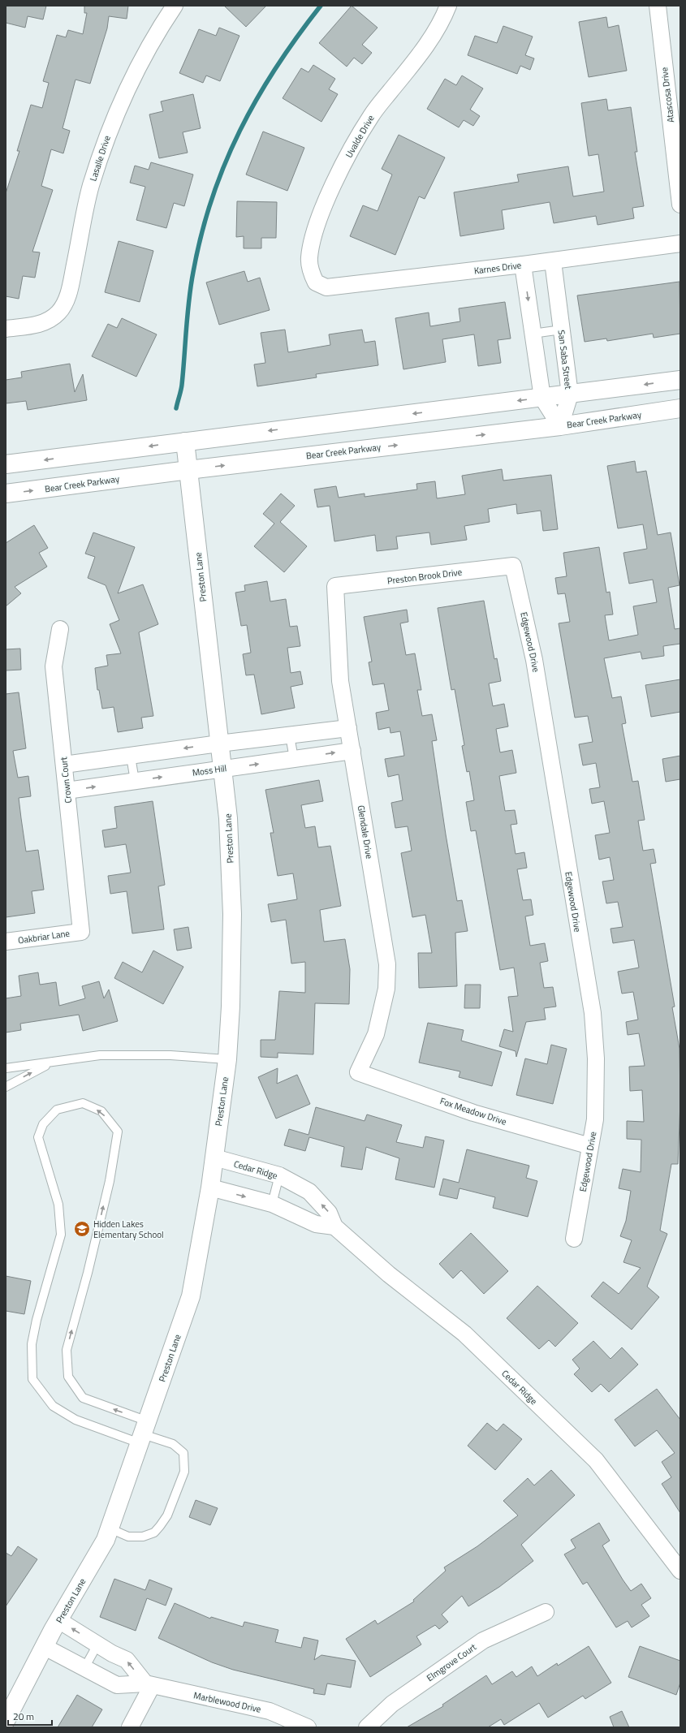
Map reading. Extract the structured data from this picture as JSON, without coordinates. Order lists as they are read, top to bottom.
{
  "streets": {
    "main road": ["Bear Creek Parkway", "Preston Lane"],
    "street": [
      "Atascosa Drive",
      "Uvalde Drive",
      "Lasalle Drive",
      "Karnes Drive",
      "San Saba Street",
      "Preston Brook Drive",
      "Edgewood Drive",
      "Moss Hill",
      "Crown Court",
      "Glendale Drive",
      "Oakbriar Lane",
      "Fox Meadow Drive",
      "Cedar Ridge",
      "Elmgrove Court",
      "Marblewood Drive"
    ]
  },
  "crossings": [
    ["Uvalde Drive", "Karnes Drive"],
    ["Karnes Drive", "San Saba Street"],
    ["San Saba Street", "Bear Creek Parkway"],
    ["Bear Creek Parkway", "Preston Lane"],
    ["Preston Brook Drive", "Edgewood Drive"],
    ["Preston Brook Drive", "Glendale Drive"],
    ["Preston Lane", "Moss Hill"],
    ["Preston Lane", "Cedar Ridge"],
    ["Preston Lane", "Marblewood Drive"],
    ["Edgewood Drive", "Fox Meadow Drive"],
    ["Moss Hill", "Crown Court"],
    ["Moss Hill", "Glendale Drive"],
    ["Crown Court", "Oakbriar Lane"],
    ["Glendale Drive", "Fox Meadow Drive"]
  ],
  "places": {
    "school or university": ["Hidden Lakes Elementary School"]
  },
  "scale_bar": "20 m"
}
